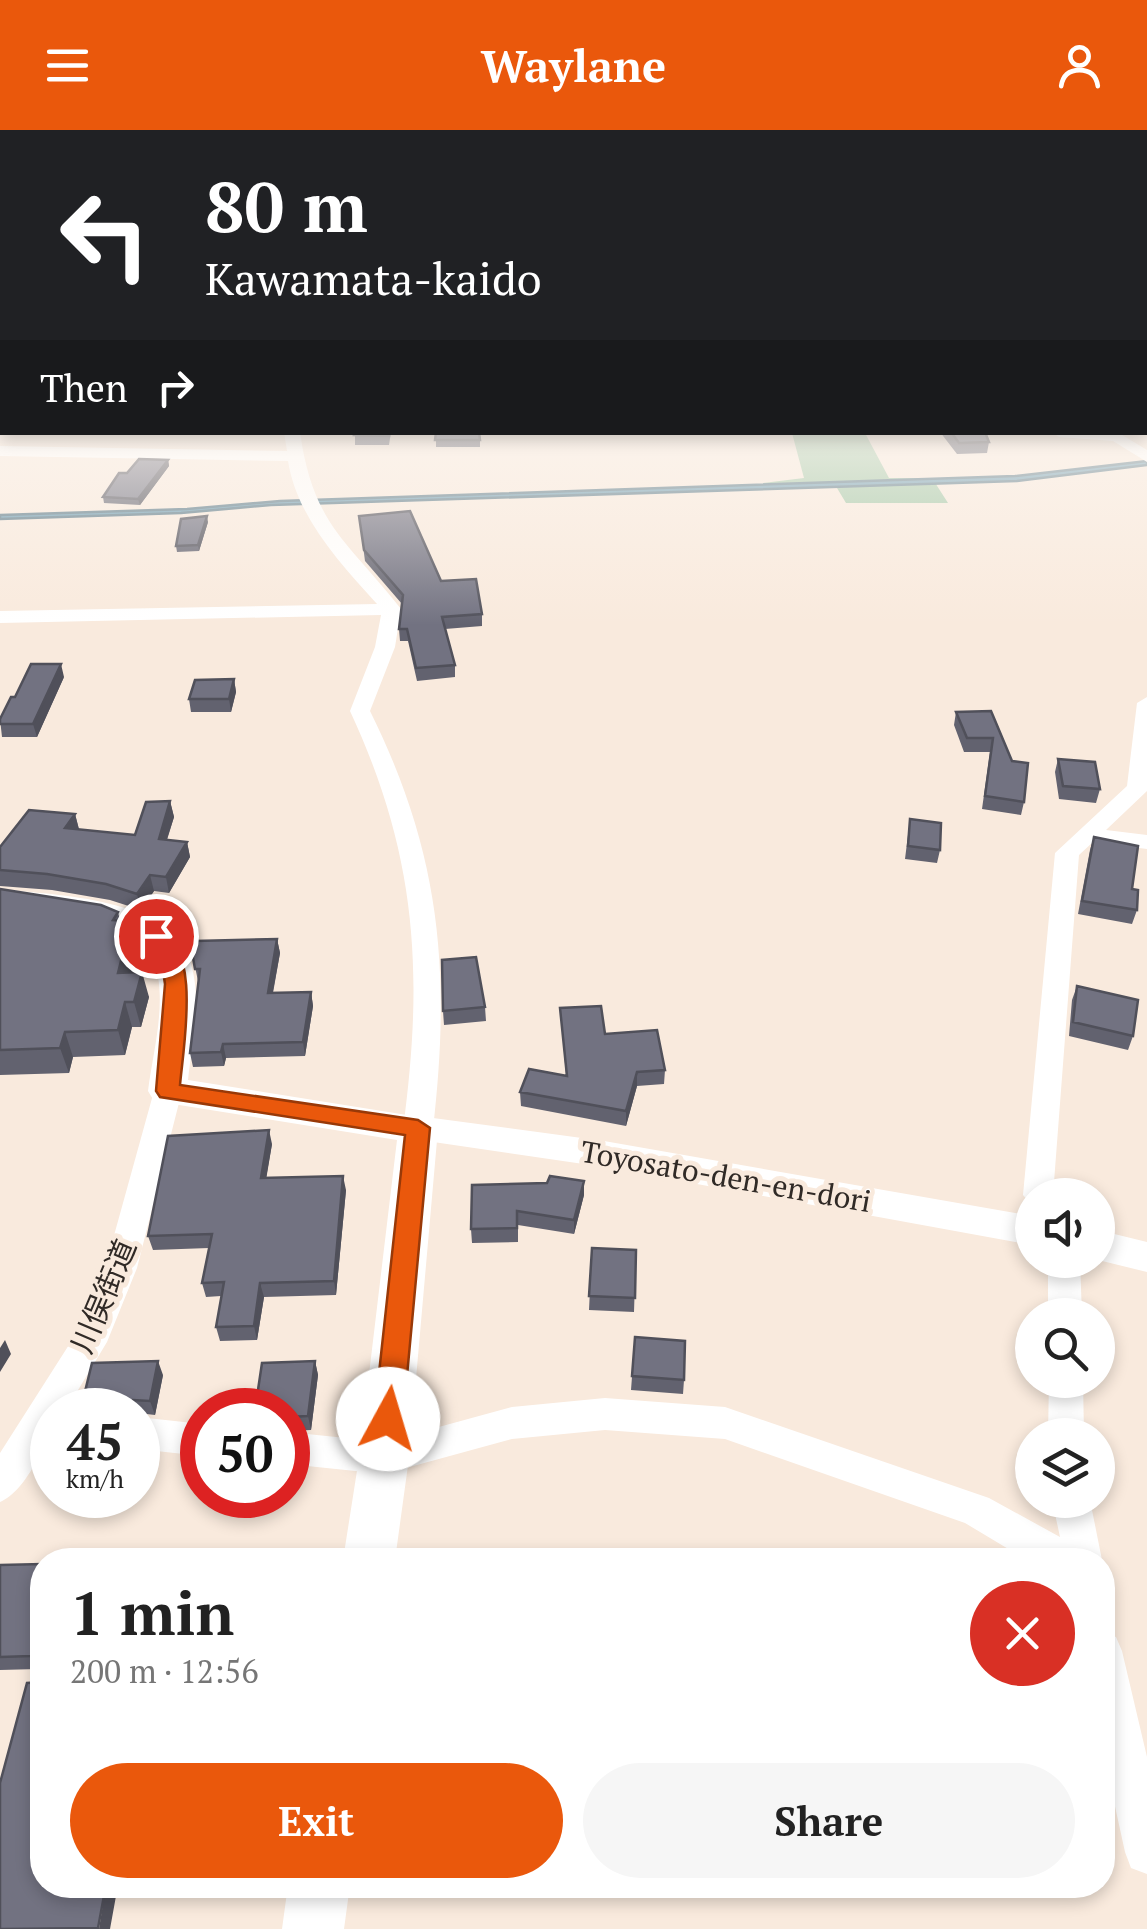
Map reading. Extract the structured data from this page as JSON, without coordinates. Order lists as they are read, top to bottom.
{
  "streets": {
    "street": ["Toyosato-den-en-dori", "川俣街道"]
  },
  "page": {
    "header": "Waylane",
    "turn": ["80 m", "Kawamata-kaido"],
    "then": "Then",
    "speed": "45 km/h",
    "limit": "50",
    "heading": ["1 min", "200 m · 12:56"],
    "buttons": ["Exit", "Share"]
  }
}
